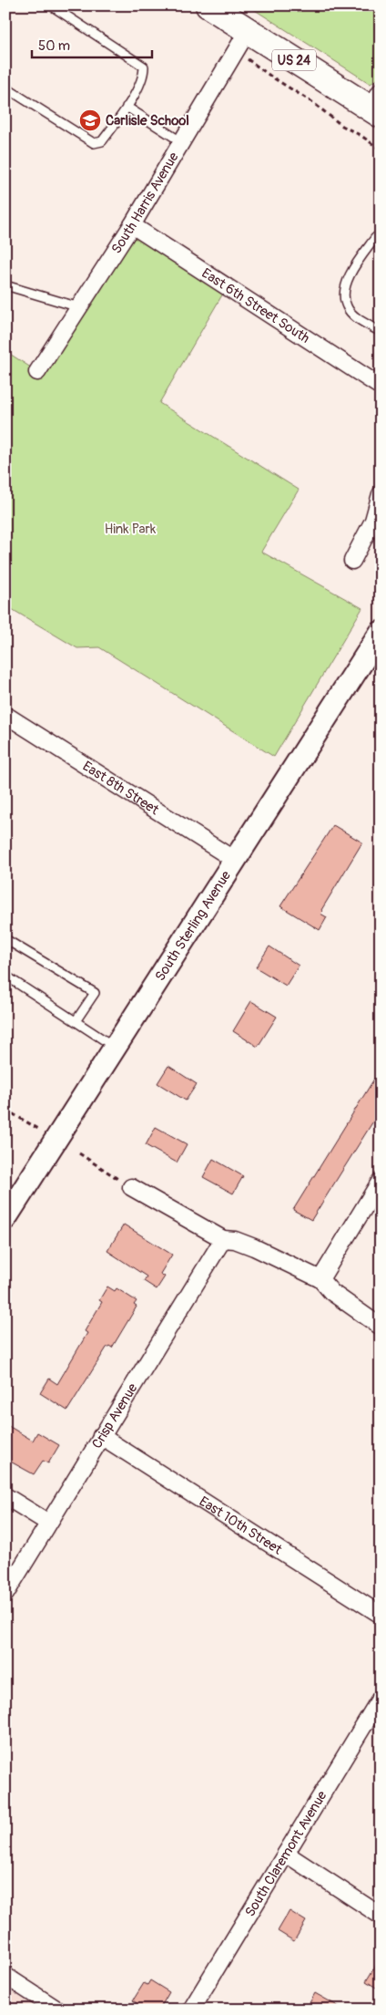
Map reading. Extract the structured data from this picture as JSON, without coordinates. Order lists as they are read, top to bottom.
{
  "streets": {
    "main road": ["US 24", "South Sterling Avenue"],
    "street": [
      "South Harris Avenue",
      "East 6th Street South",
      "East 8th Street",
      "Crisp Avenue",
      "East 10th Street",
      "South Claremont Avenue"
    ]
  },
  "crossings": [
    ["US 24", "South Harris Avenue"],
    ["South Harris Avenue", "East 6th Street South"],
    ["East 8th Street", "South Sterling Avenue"],
    ["Crisp Avenue", "East 10th Street"]
  ],
  "parks": ["Hink Park"],
  "places": {
    "school or university": ["Carlisle School"]
  },
  "scale_bar": "50 m"
}
